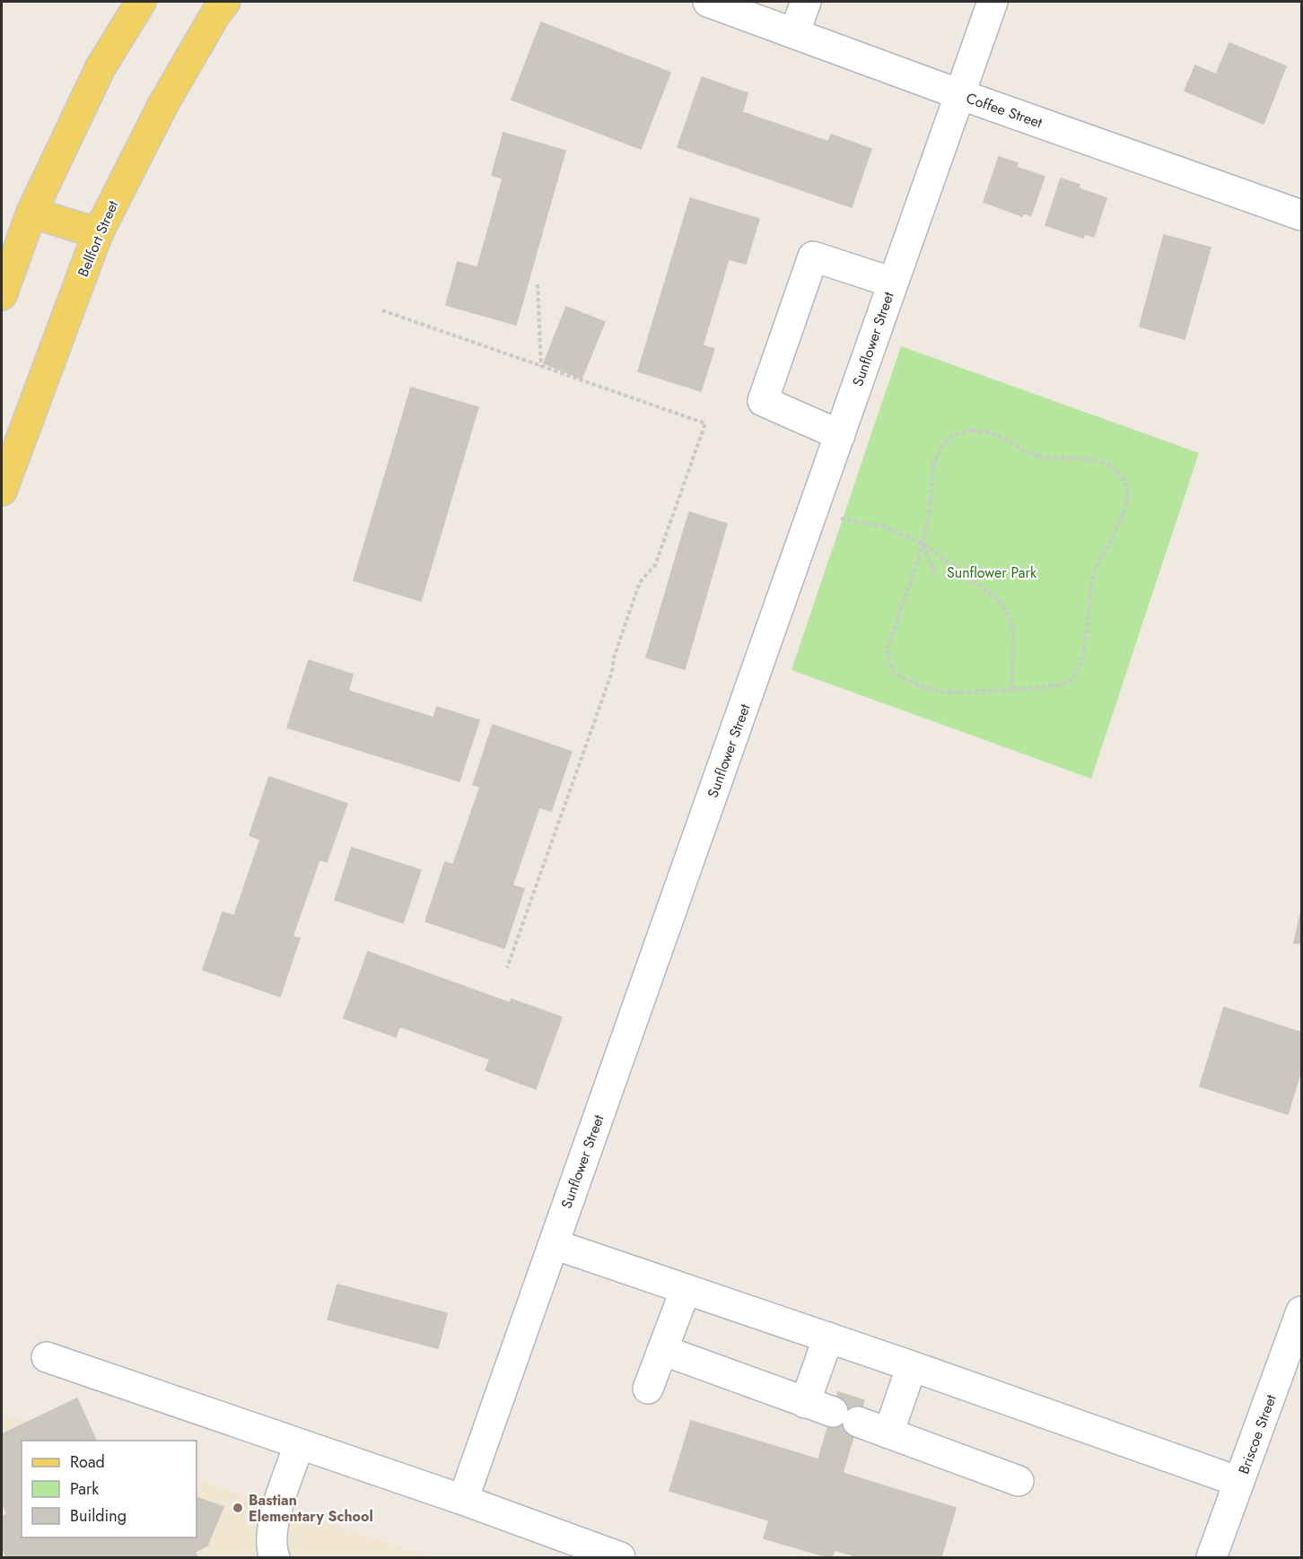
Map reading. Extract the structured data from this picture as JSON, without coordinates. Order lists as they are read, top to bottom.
{
  "streets": {
    "main road": ["Bellfort Street"],
    "street": ["Coffee Street", "Sunflower Street", "Briscoe Street"]
  },
  "crossings": [
    ["Coffee Street", "Sunflower Street"]
  ],
  "parks": ["Sunflower Park"],
  "places": ["Bastian Elementary School"],
  "legend": ["Road", "Park", "Building"]
}
